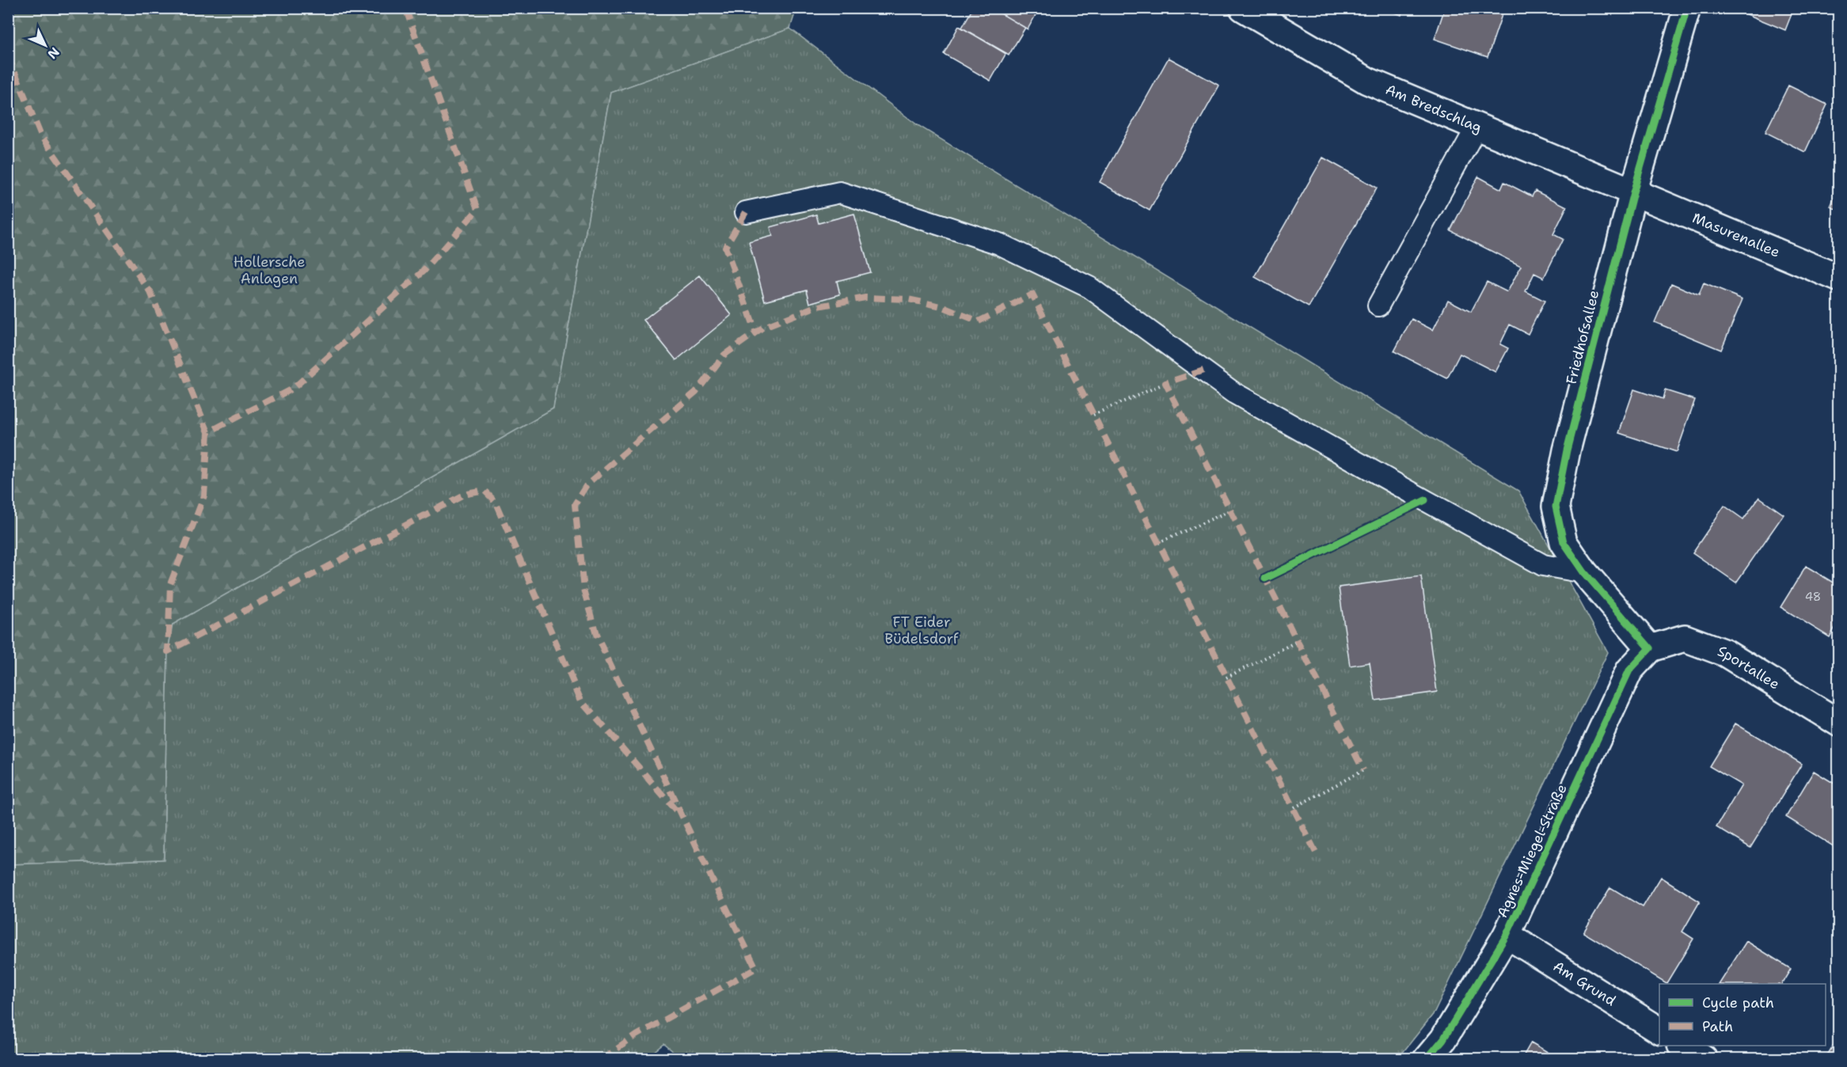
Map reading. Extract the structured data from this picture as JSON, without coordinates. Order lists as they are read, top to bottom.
{
  "streets": {
    "street": [
      "Am Bredschlag",
      "Masurenallee",
      "Friedhofsallee",
      "Sportallee",
      "Agnes-Miegel-Straße",
      "Am Grund"
    ]
  },
  "crossings": [
    ["Am Bredschlag", "Masurenallee"],
    ["Am Bredschlag", "Friedhofsallee"],
    ["Masurenallee", "Friedhofsallee"],
    ["Friedhofsallee", "Sportallee"],
    ["Friedhofsallee", "Agnes-Miegel-Straße"],
    ["Sportallee", "Agnes-Miegel-Straße"],
    ["Agnes-Miegel-Straße", "Am Grund"]
  ],
  "parks": ["Hollersche Anlagen", "FT Eider Büdelsdorf"],
  "house_numbers": ["48"],
  "legend": ["Cycle path", "Path"],
  "north": "bottom right"
}
